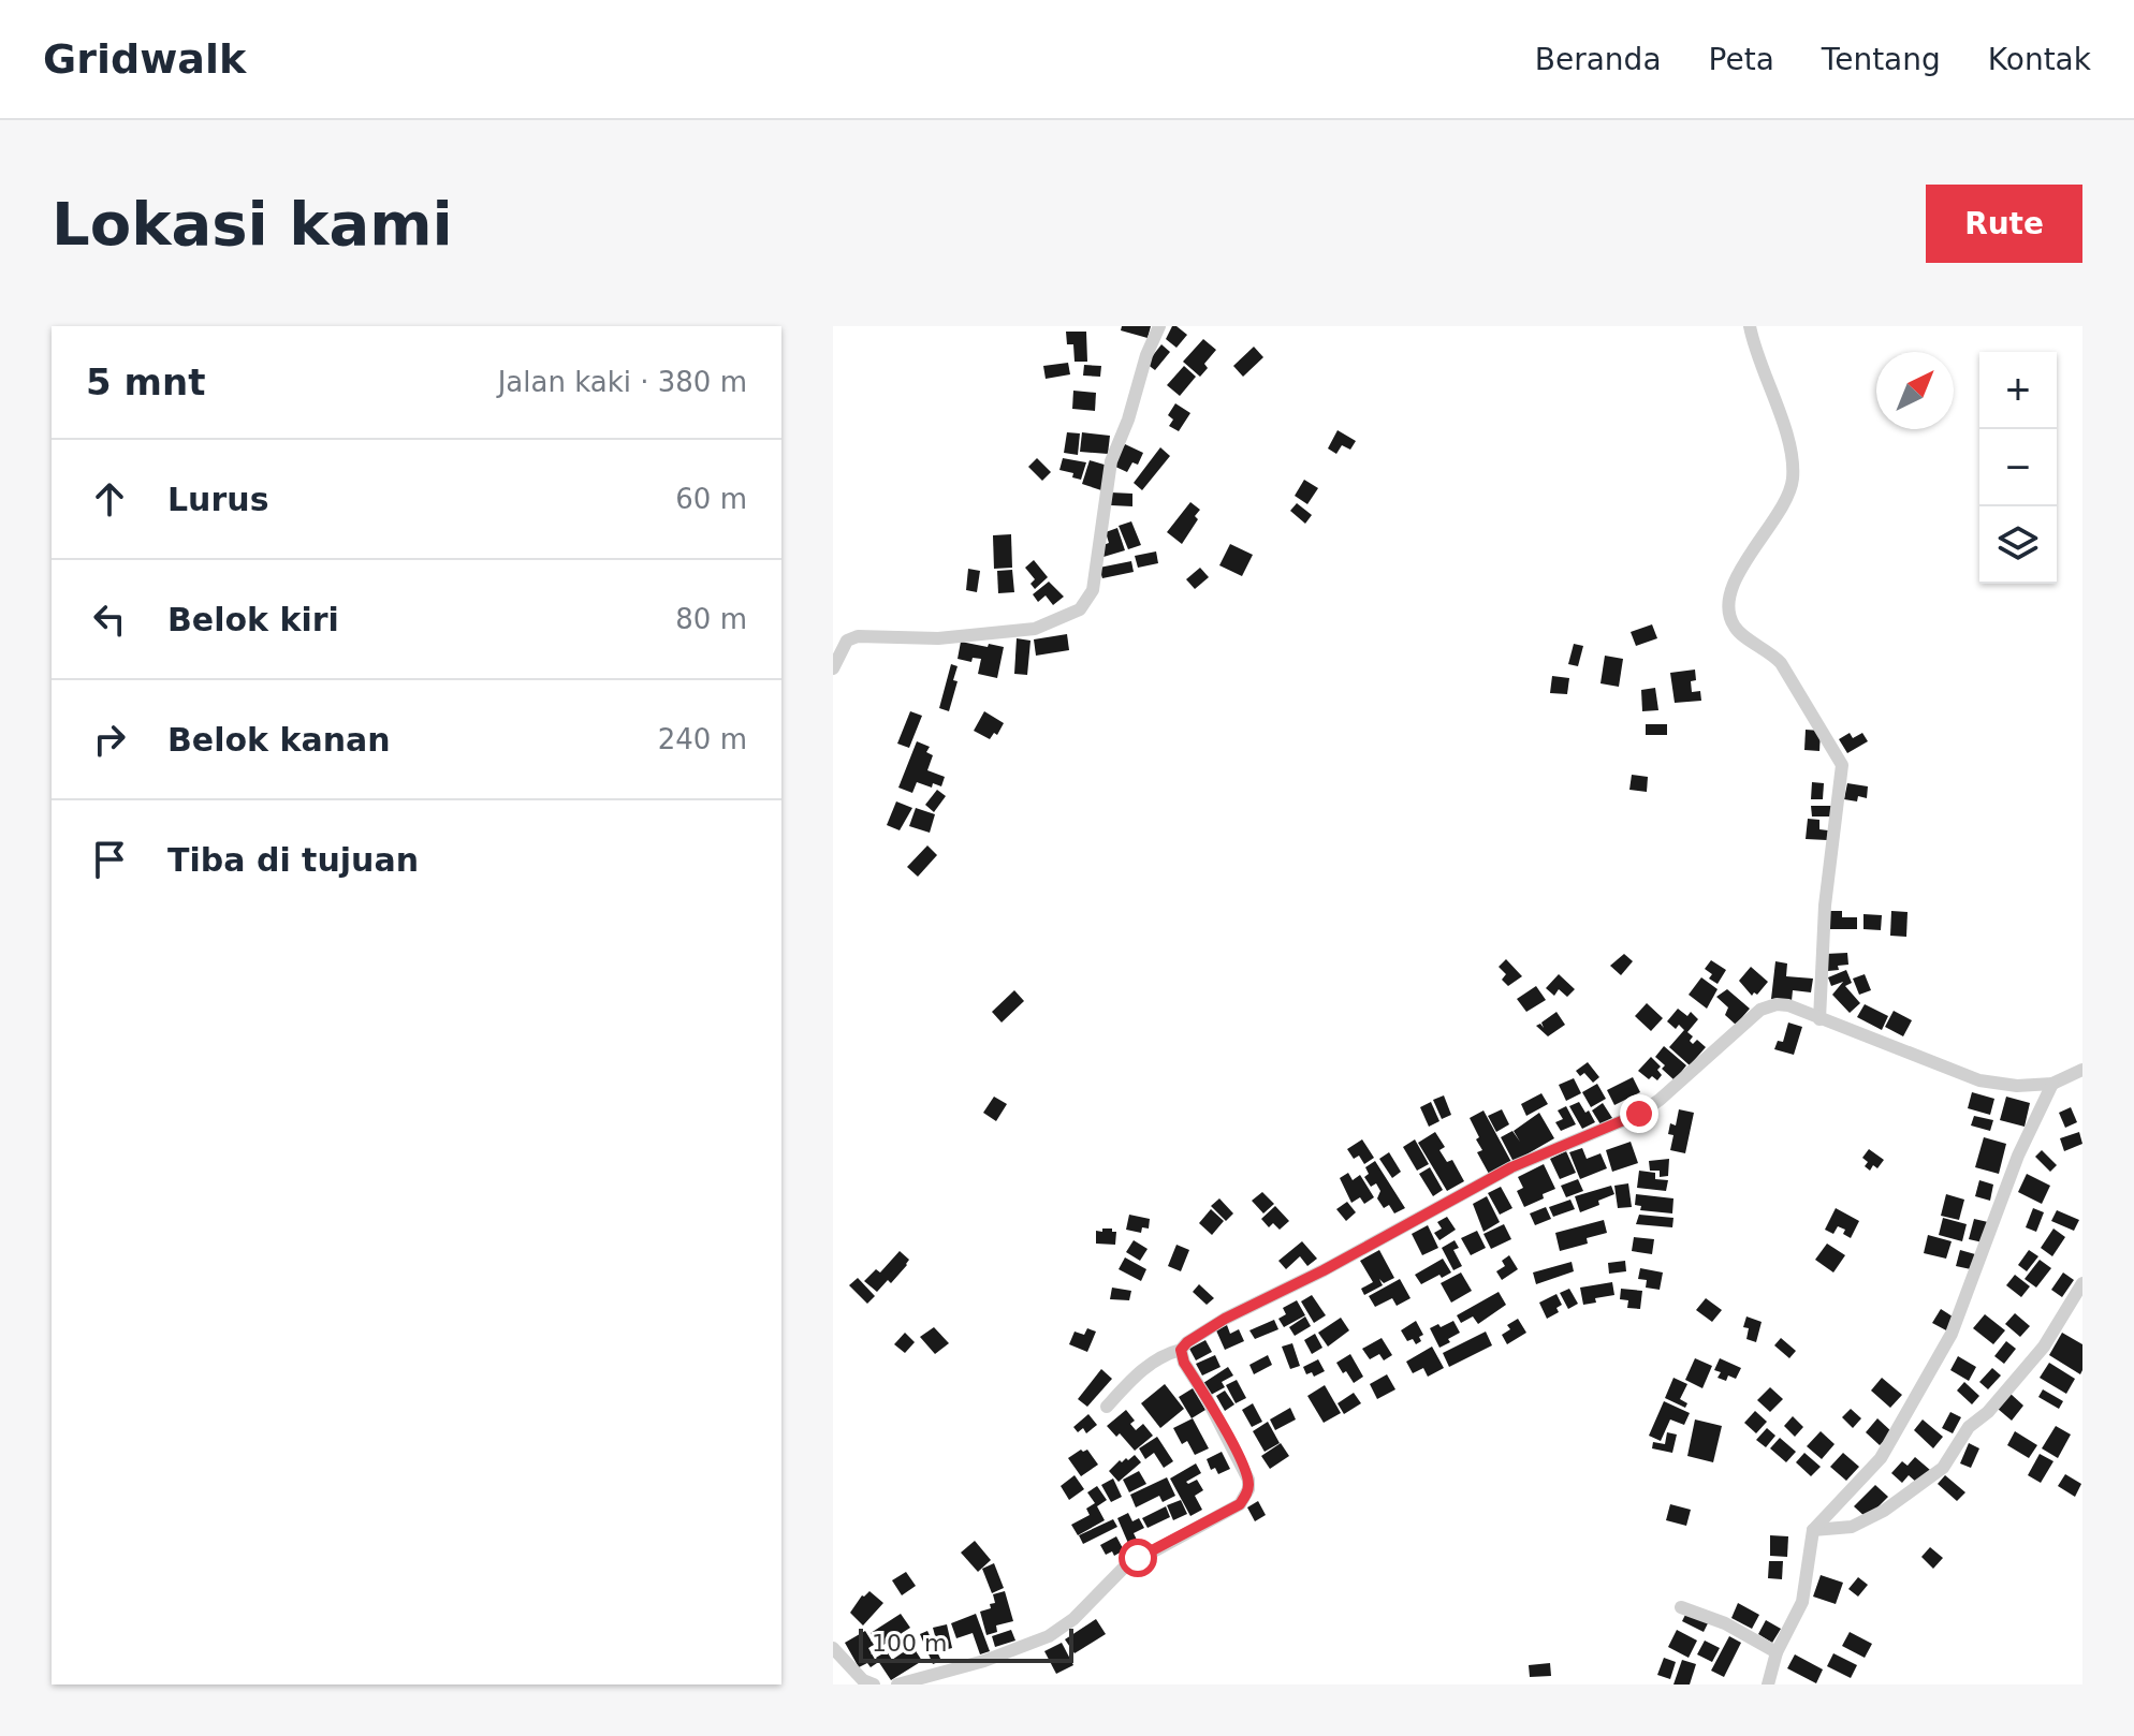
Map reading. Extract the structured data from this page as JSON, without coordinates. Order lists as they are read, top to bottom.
{
  "scale_bar": "100 m",
  "north": "top right",
  "page": {
    "header": "Gridwalk",
    "nav": [
      "Beranda",
      "Peta",
      "Tentang",
      "Kontak"
    ],
    "buttons": "Rute",
    "title": "Lokasi kami",
    "heading": ["5 mnt", "Jalan kaki · 380 m"],
    "map_buttons": ["+", "−"],
    "list": [
      ["Lurus", "60 m"],
      ["Belok kiri", "80 m"],
      ["Belok kanan", "240 m"],
      "Tiba di tujuan"
    ],
    "scale": "100 m"
  }
}
